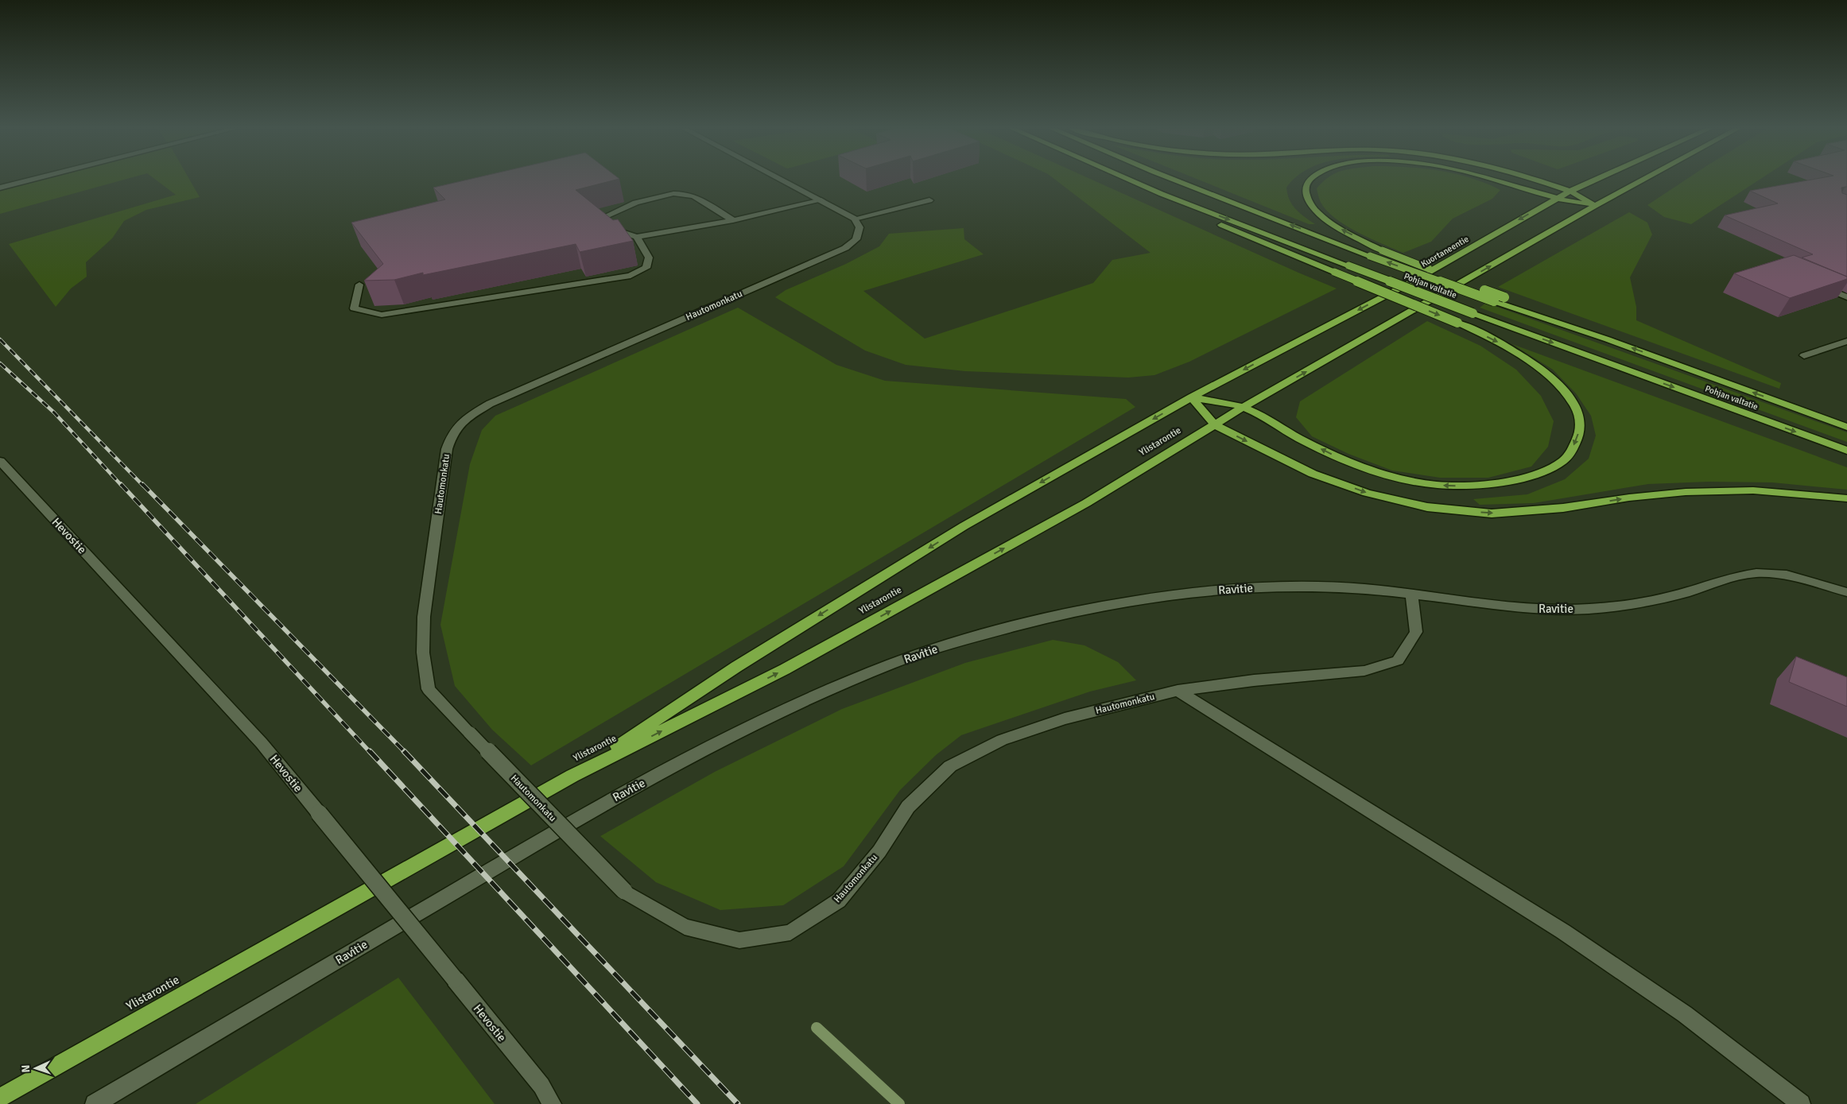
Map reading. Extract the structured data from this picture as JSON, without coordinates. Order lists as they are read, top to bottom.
{
  "streets": {
    "highway": ["Kuortaneentie", "Pohjan valtatie", "Ylistarontie"],
    "street": ["Hautomonkatu", "Hevostie", "Ravitie"]
  },
  "crossings": [
    ["Kuortaneentie", "Ylistarontie"],
    ["Hautomonkatu", "Ravitie"]
  ],
  "north": "left"
}
